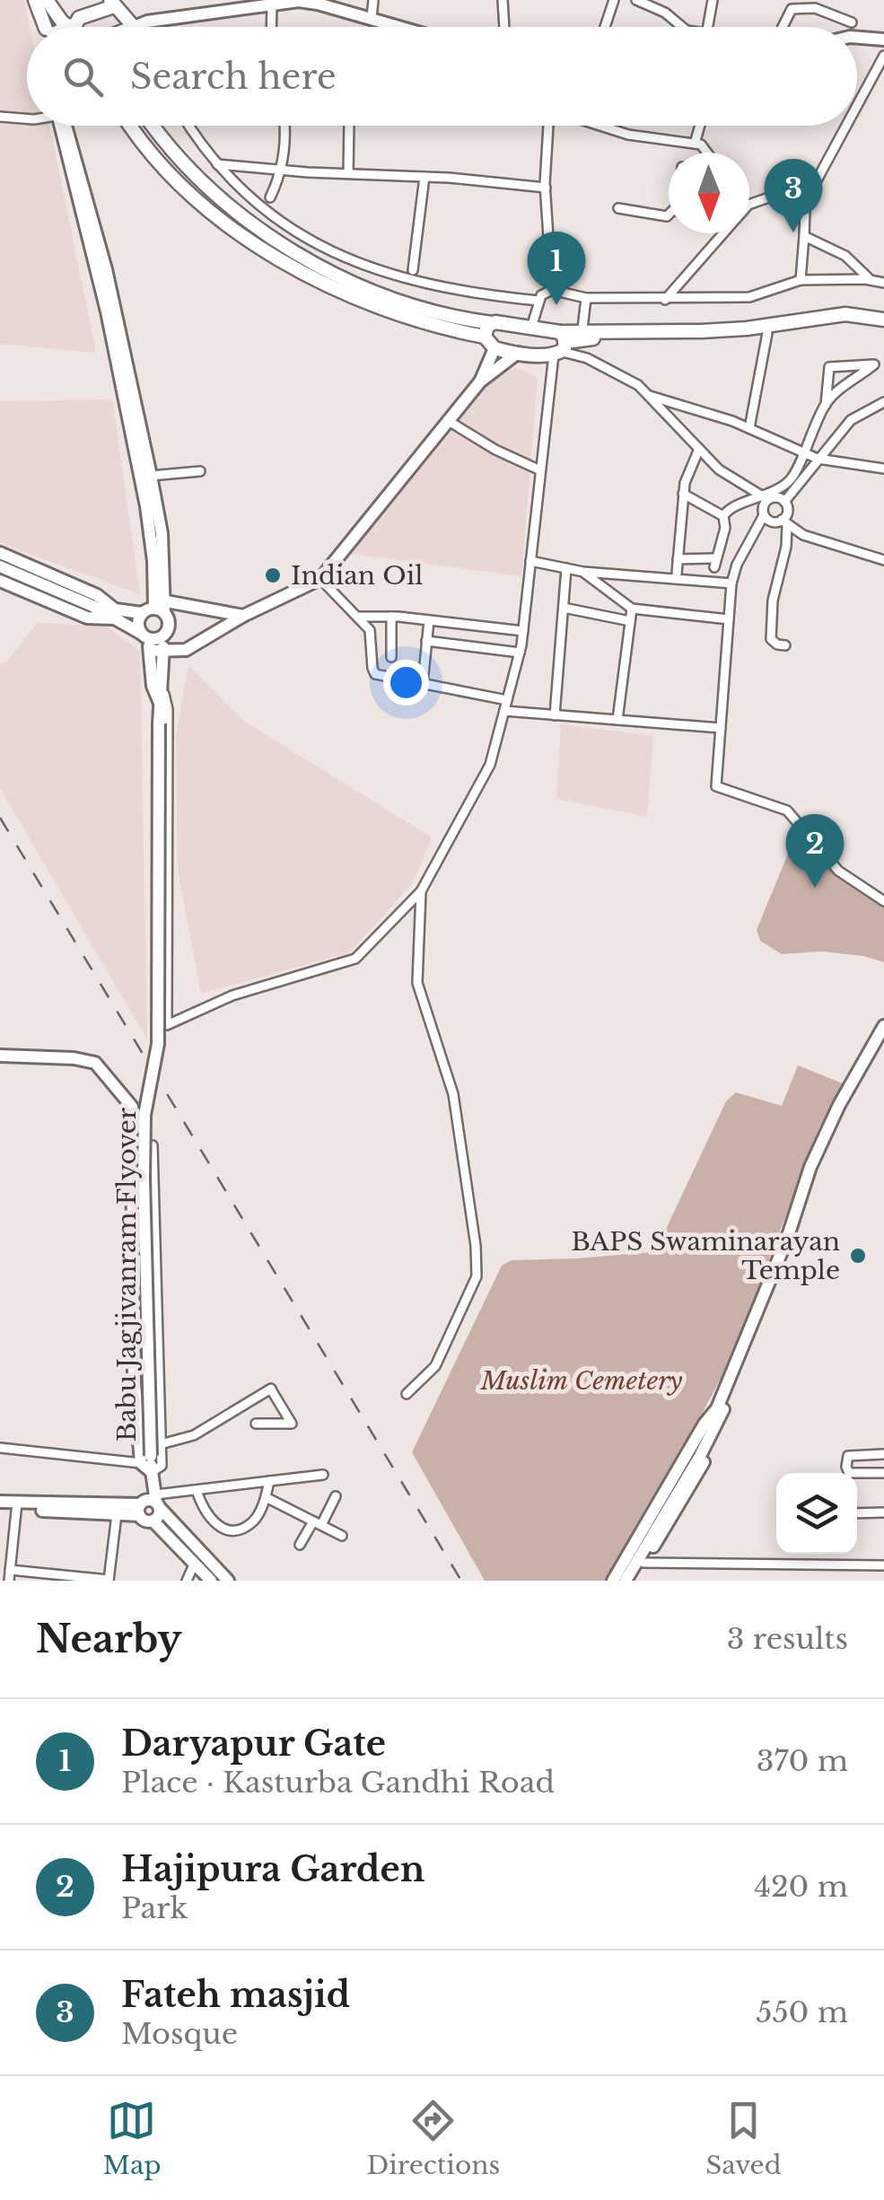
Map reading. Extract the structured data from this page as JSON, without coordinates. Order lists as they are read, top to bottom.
{
  "streets": {
    "main road": ["Babu Jagjivanram Flyover"]
  },
  "parks": ["Muslim Cemetery"],
  "places": ["Indian Oil", "BAPS Swaminarayan Temple"],
  "north": "bottom",
  "page": {
    "search": "Search here",
    "pins": ["3", "1", "2"],
    "heading": ["Nearby", "3 results"],
    "list": [
      {
        "mark": "1",
        "name": "Daryapur Gate",
        "note": "Place · Kasturba Gandhi Road",
        "value": "370 m"
      },
      {
        "mark": "2",
        "name": "Hajipura Garden",
        "note": "Park",
        "value": "420 m"
      },
      {
        "mark": "3",
        "name": "Fateh masjid",
        "note": "Mosque",
        "value": "550 m"
      }
    ],
    "nav": ["Map", "Directions", "Saved"]
  }
}
